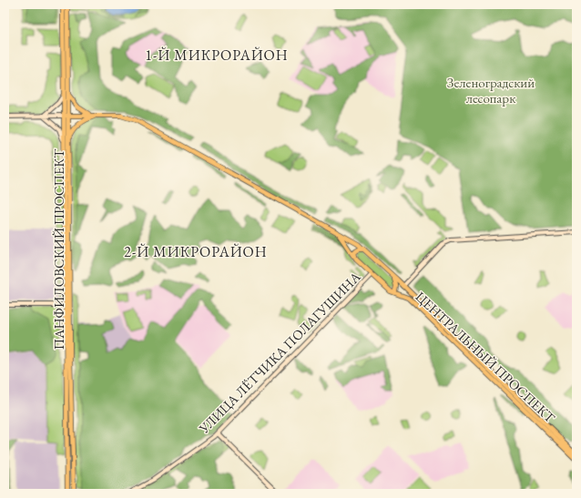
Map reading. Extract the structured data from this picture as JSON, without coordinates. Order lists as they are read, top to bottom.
{
  "streets": {
    "main road": ["ПАНФИЛОВСКИЙ ПРОСПЕКТ", "ЦЕНТРАЛЬНЫЙ ПРОСПЕКТ"],
    "street": ["УЛИЦА ЛЁТЧИКА ПОЛАГУШИНА"]
  },
  "crossings": [
    ["УЛИЦА ЛЁТЧИКА ПОЛАГУШИНА", "ЦЕНТРАЛЬНЫЙ ПРОСПЕКТ"]
  ],
  "districts": ["1-Й МИКРОРАЙОН", "2-Й МИКРОРАЙОН"],
  "parks": ["Зеленоградский лесопарк"]
}
